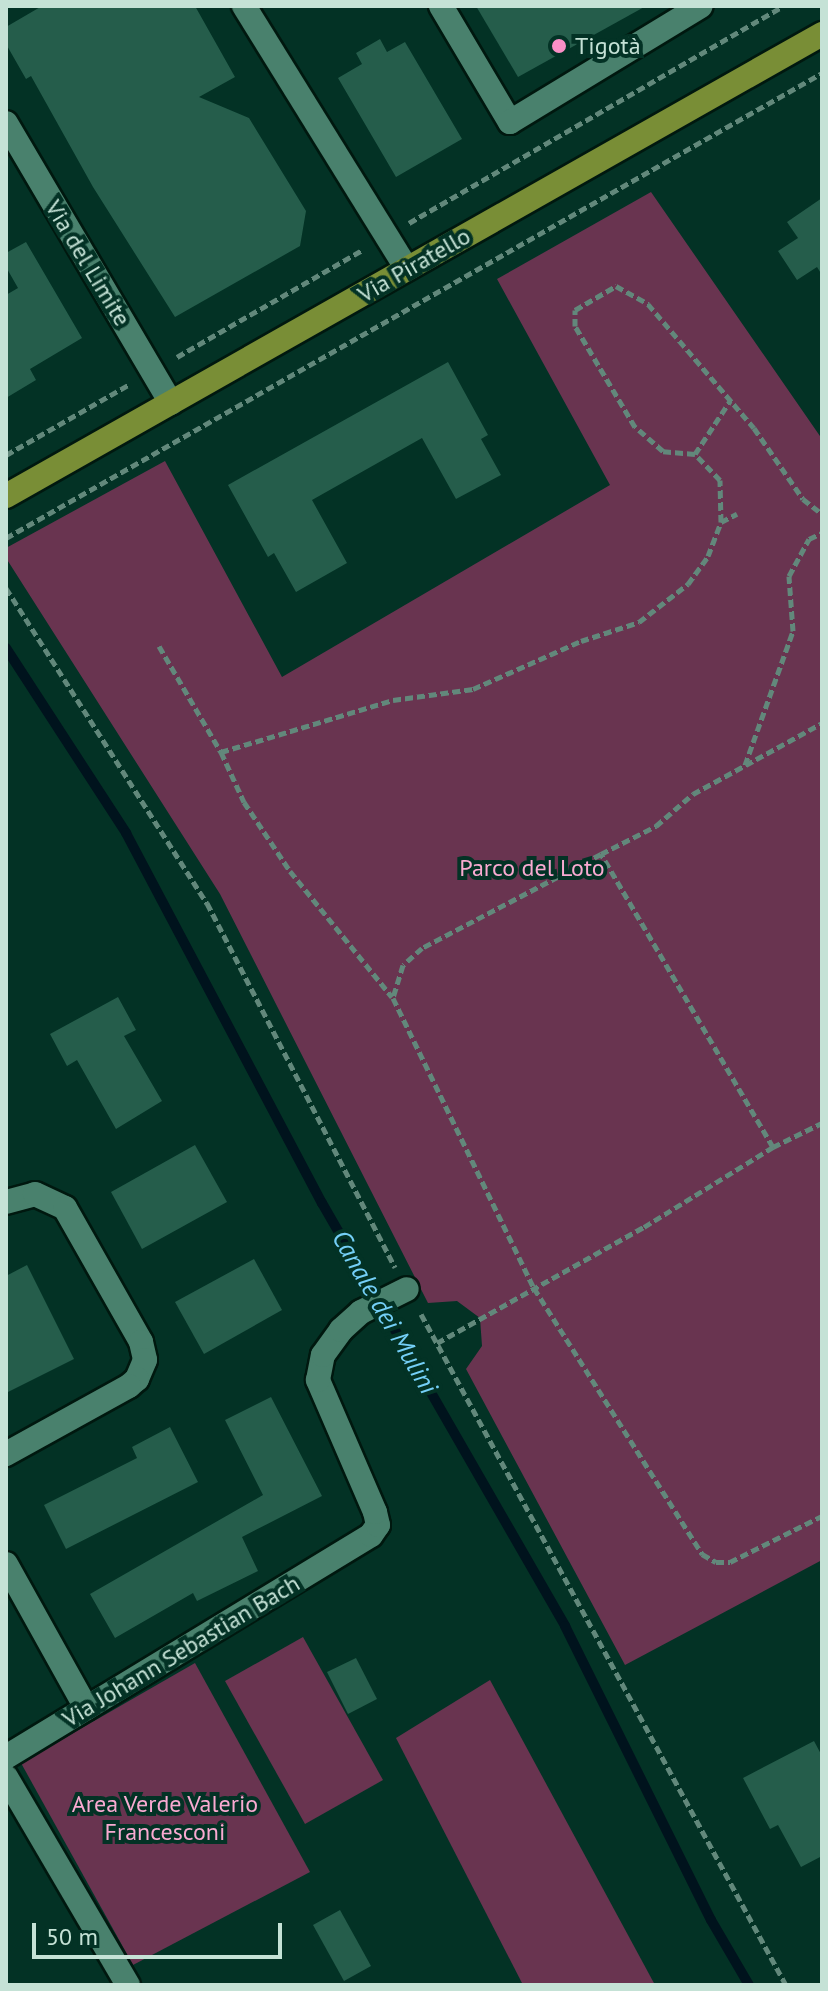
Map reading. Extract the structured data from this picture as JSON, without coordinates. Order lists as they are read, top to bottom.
{
  "streets": {
    "main road": ["Via Piratello"],
    "street": ["Via del Limite", "Via Johann Sebastian Bach"]
  },
  "crossings": [
    ["Via del Limite", "Via Piratello"]
  ],
  "water": ["Canale dei Mulini"],
  "parks": ["Parco del Loto", "Area Verde Valerio Francesconi"],
  "places": ["Tigotà"],
  "scale_bar": "50 m"
}
